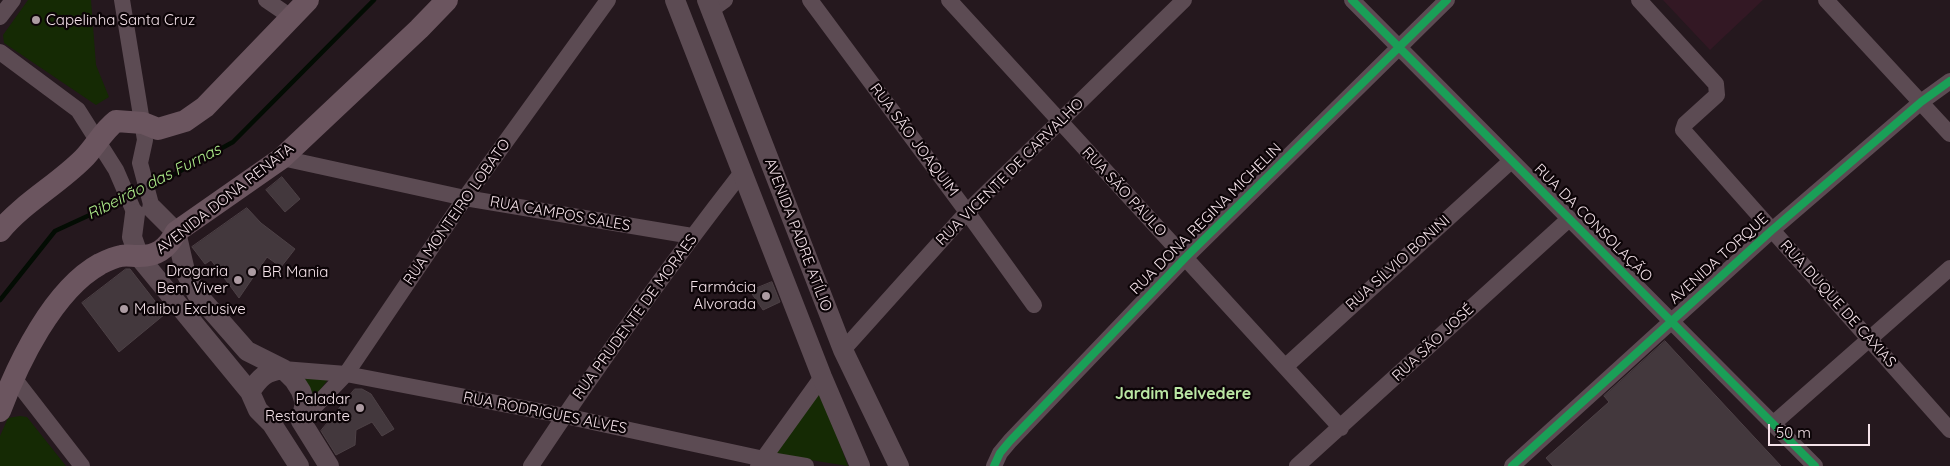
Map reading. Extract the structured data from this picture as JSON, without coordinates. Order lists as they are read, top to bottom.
{
  "streets": {
    "main road": ["AVENIDA DONA RENATA"],
    "street": [
      "RUA SÃO JOAQUIM",
      "RUA VICENTE DE CARVALHO",
      "RUA SÃO PAULO",
      "RUA MONTEIRO LOBATO",
      "RUA CAMPOS SALES",
      "RUA DONA REGINA MICHELIN",
      "RUA DA CONSOLAÇÃO",
      "AVENIDA PADRE ATÍLIO",
      "AVENIDA TORQUE",
      "RUA SÍLVIO BONINI",
      "RUA DUQUE DE CAXIAS",
      "RUA PRUDENTE DE MORAES",
      "RUA SÃO JOSÉ",
      "RUA RODRIGUES ALVES"
    ]
  },
  "crossings": [
    ["RUA SÃO JOAQUIM", "RUA VICENTE DE CARVALHO"],
    ["RUA VICENTE DE CARVALHO", "RUA SÃO PAULO"],
    ["RUA VICENTE DE CARVALHO", "AVENIDA PADRE ATÍLIO"],
    ["RUA SÃO PAULO", "RUA DONA REGINA MICHELIN"],
    ["RUA SÃO PAULO", "RUA SÍLVIO BONINI"],
    ["RUA SÃO PAULO", "RUA SÃO JOSÉ"],
    ["AVENIDA DONA RENATA", "RUA CAMPOS SALES"],
    ["RUA MONTEIRO LOBATO", "RUA CAMPOS SALES"],
    ["RUA MONTEIRO LOBATO", "RUA RODRIGUES ALVES"],
    ["RUA CAMPOS SALES", "RUA PRUDENTE DE MORAES"],
    ["RUA DONA REGINA MICHELIN", "RUA DA CONSOLAÇÃO"],
    ["RUA DA CONSOLAÇÃO", "AVENIDA TORQUE"],
    ["RUA DA CONSOLAÇÃO", "RUA SÍLVIO BONINI"],
    ["RUA DA CONSOLAÇÃO", "RUA SÃO JOSÉ"],
    ["AVENIDA PADRE ATÍLIO", "RUA PRUDENTE DE MORAES"],
    ["AVENIDA TORQUE", "RUA DUQUE DE CAXIAS"],
    ["RUA PRUDENTE DE MORAES", "RUA RODRIGUES ALVES"]
  ],
  "districts": ["Jardim Belvedere"],
  "water": ["Ribeirão das Furnas"],
  "places": [
    "Capelinha Santa Cruz",
    "BR Mania",
    "Drogaria Bem Viver",
    "Farmácia Alvorada",
    "Malibu Exclusive",
    "Paladar Restaurante"
  ],
  "scale_bar": "50 m"
}
